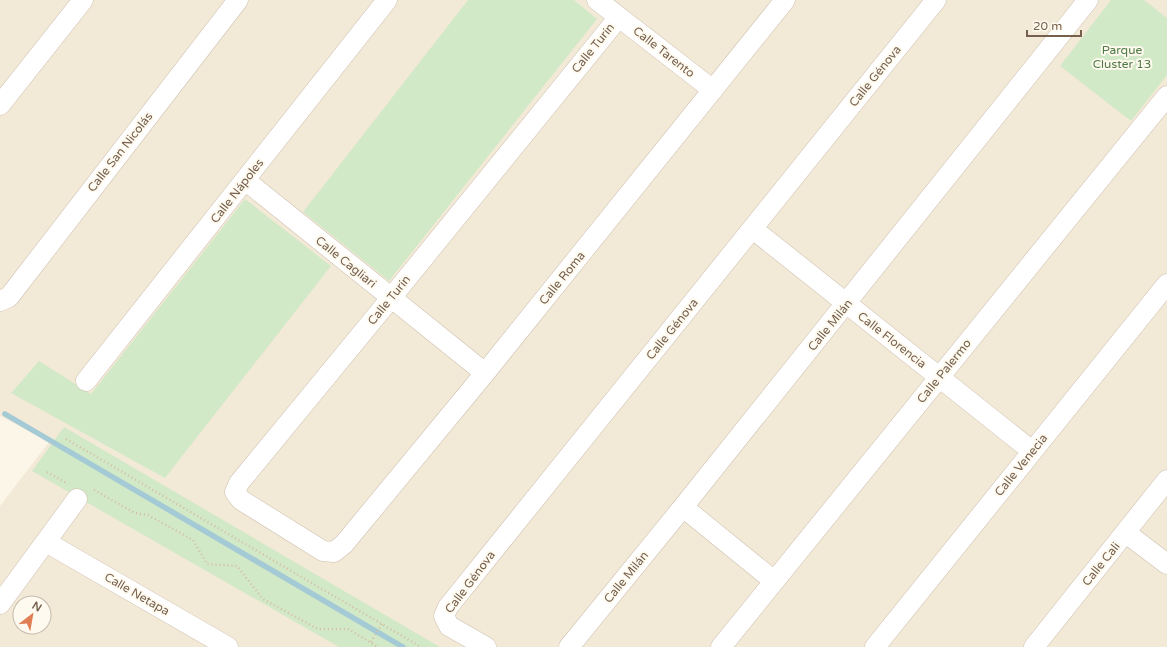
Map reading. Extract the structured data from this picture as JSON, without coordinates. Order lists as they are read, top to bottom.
{
  "streets": {
    "street": [
      "Calle Turín",
      "Calle Tarento",
      "Calle Génova",
      "Calle San Nicolás",
      "Calle Nápoles",
      "Calle Cagliari",
      "Calle Roma",
      "Calle Milán",
      "Calle Florencia",
      "Calle Palermo",
      "Calle Venecia",
      "Calle Cali",
      "Calle Netapa"
    ]
  },
  "crossings": [
    ["Calle Turín", "Calle Tarento"],
    ["Calle Turín", "Calle Cagliari"],
    ["Calle Turín", "Calle Roma"],
    ["Calle Tarento", "Calle Roma"],
    ["Calle Génova", "Calle Florencia"],
    ["Calle Nápoles", "Calle Cagliari"],
    ["Calle Cagliari", "Calle Roma"],
    ["Calle Milán", "Calle Florencia"],
    ["Calle Florencia", "Calle Palermo"],
    ["Calle Florencia", "Calle Venecia"]
  ],
  "parks": ["Parque Cluster 13"],
  "scale_bar": "20 m",
  "north": "top right"
}
